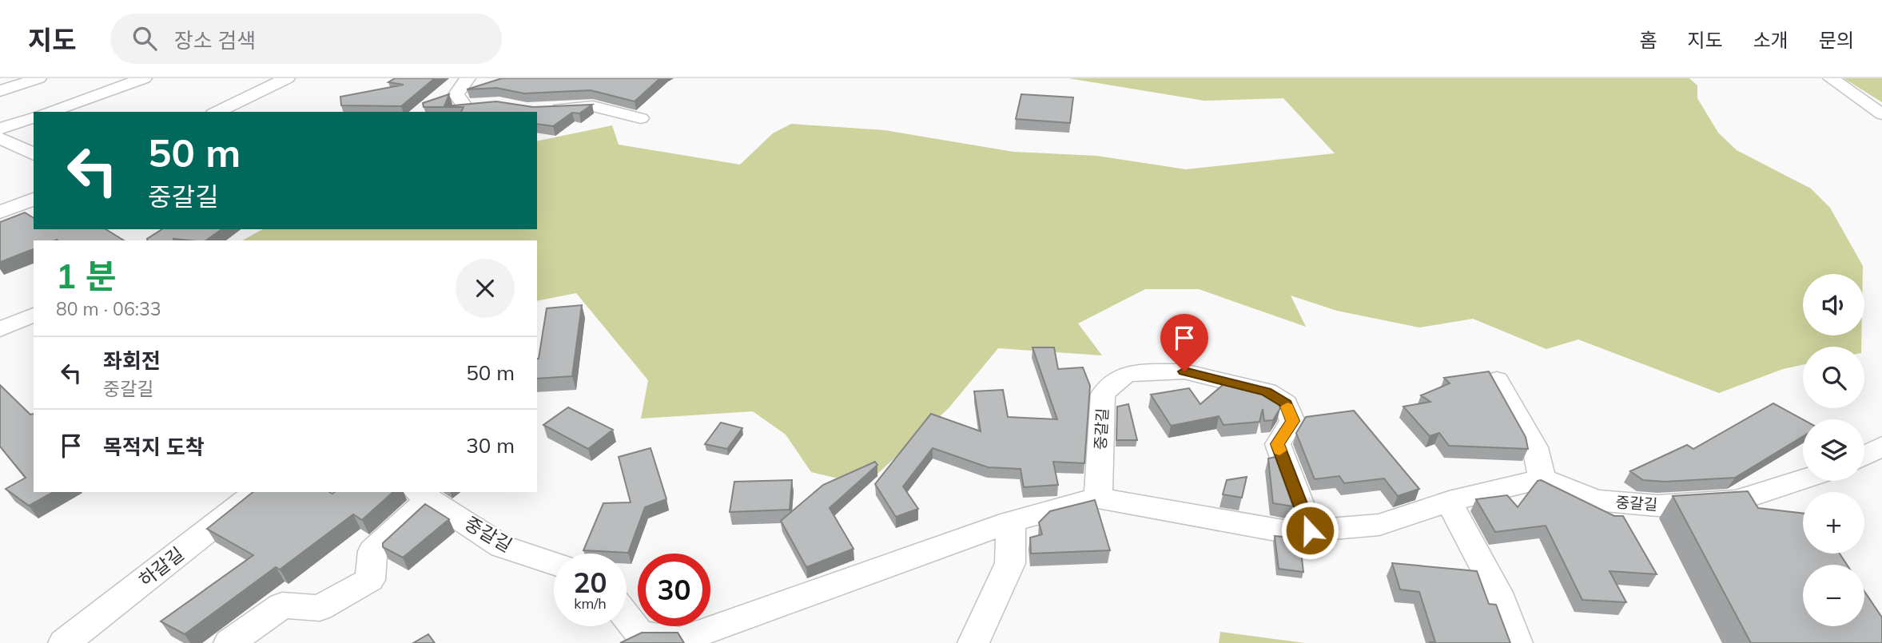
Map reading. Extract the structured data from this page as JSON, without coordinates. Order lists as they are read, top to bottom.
{
  "streets": {
    "street": ["중갈길", "하갈길"]
  },
  "page": {
    "header": "지도",
    "search": "장소 검색",
    "nav": [
      "홈",
      "지도",
      "소개",
      "문의"
    ],
    "turn": ["50 m", "중갈길"],
    "heading": ["1 분", "80 m · 06:33"],
    "map_buttons": ["+", "−"],
    "list": [
      {
        "name": "좌회전",
        "note": "중갈길",
        "value": "50 m"
      },
      {
        "name": "목적지 도착",
        "value": "30 m"
      }
    ],
    "speed": "20 km/h",
    "limit": "30"
  }
}
